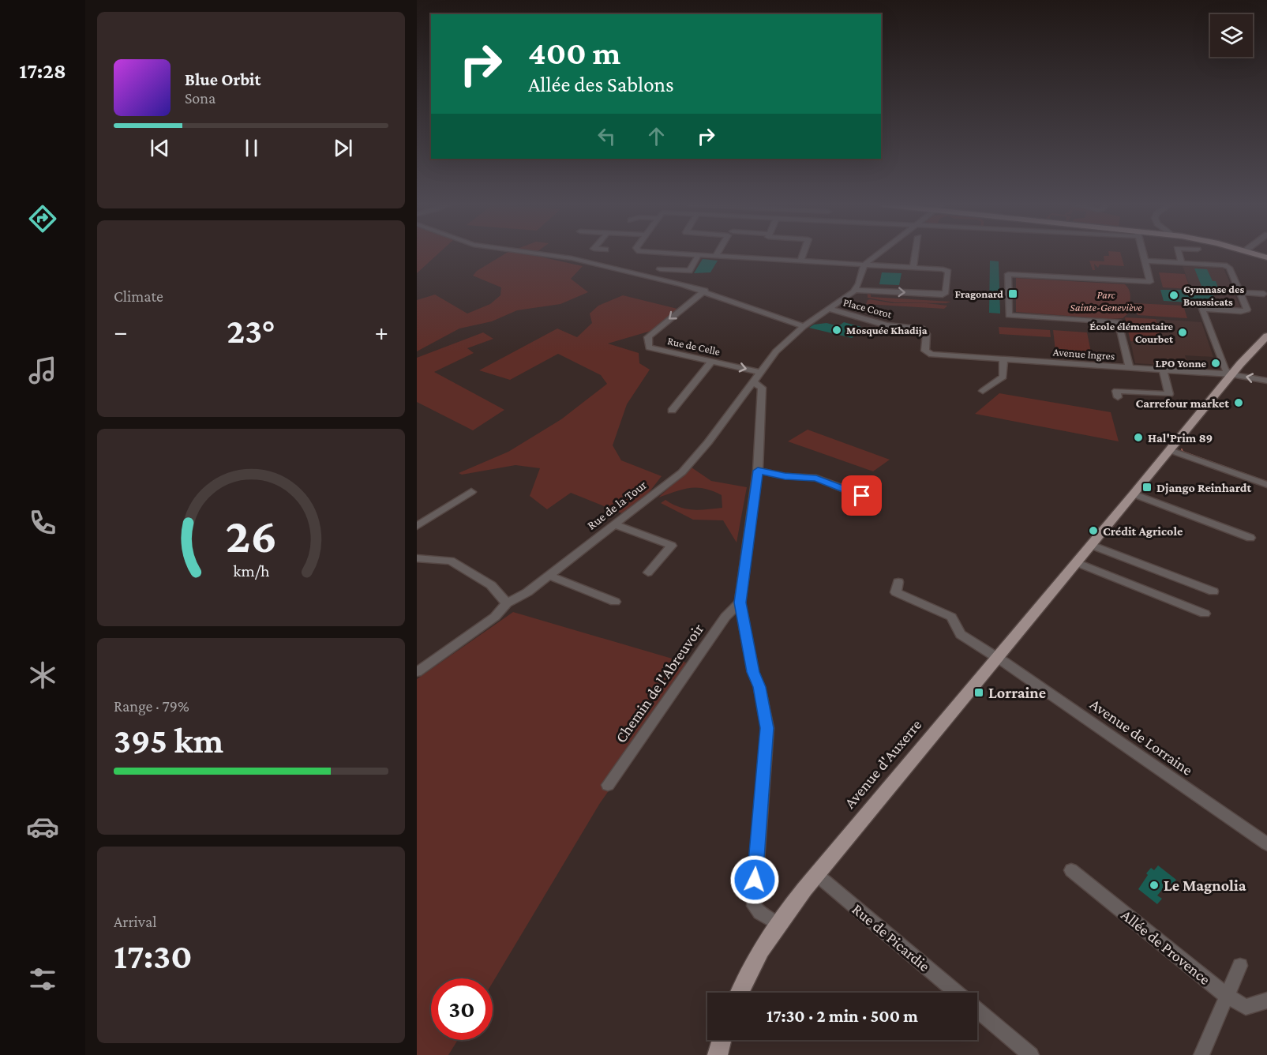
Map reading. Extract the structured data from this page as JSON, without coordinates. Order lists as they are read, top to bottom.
{
  "streets": {
    "main road": ["Avenue d'Auxerre"],
    "street": [
      "Place Corot",
      "Rue de Celle",
      "Avenue Ingres",
      "Rue de la Tour",
      "Chemin de l'Abreuvoir",
      "Avenue de Lorraine",
      "Rue de Picardie",
      "Allée de Provence"
    ]
  },
  "crossings": [
    ["Place Corot", "Avenue Ingres"],
    ["Place Corot", "Rue de la Tour"],
    ["Rue de Celle", "Rue de la Tour"],
    ["Avenue Ingres", "Avenue d'Auxerre"],
    ["Avenue de Lorraine", "Avenue d'Auxerre"],
    ["Avenue d'Auxerre", "Rue de Picardie"]
  ],
  "parks": ["Parc Sainte-Geneviève"],
  "places": {
    "transit": ["Fragonard", "Django Reinhardt", "Lorraine"],
    "other": [
      "Gymnase des Boussicats",
      "Mosquée Khadija",
      "École élémentaire Courbet",
      "LPO Yonne",
      "Carrefour market",
      "Hal'Prim 89",
      "Crédit Agricole",
      "Le Magnolia"
    ]
  },
  "page": {
    "tabs": "17:28",
    "turn": ["400 m", "Allée des Sablons"],
    "song": ["Blue Orbit", "Sona"],
    "tile": [
      "Climate",
      ["Range · 79%", "395 km"],
      ["Arrival", "17:30"]
    ],
    "heat": ["−", "23°", "+"],
    "limit": "30",
    "trip": "17:30 · 2 min · 500 m",
    "gauge": ["26", "km/h"]
  }
}
